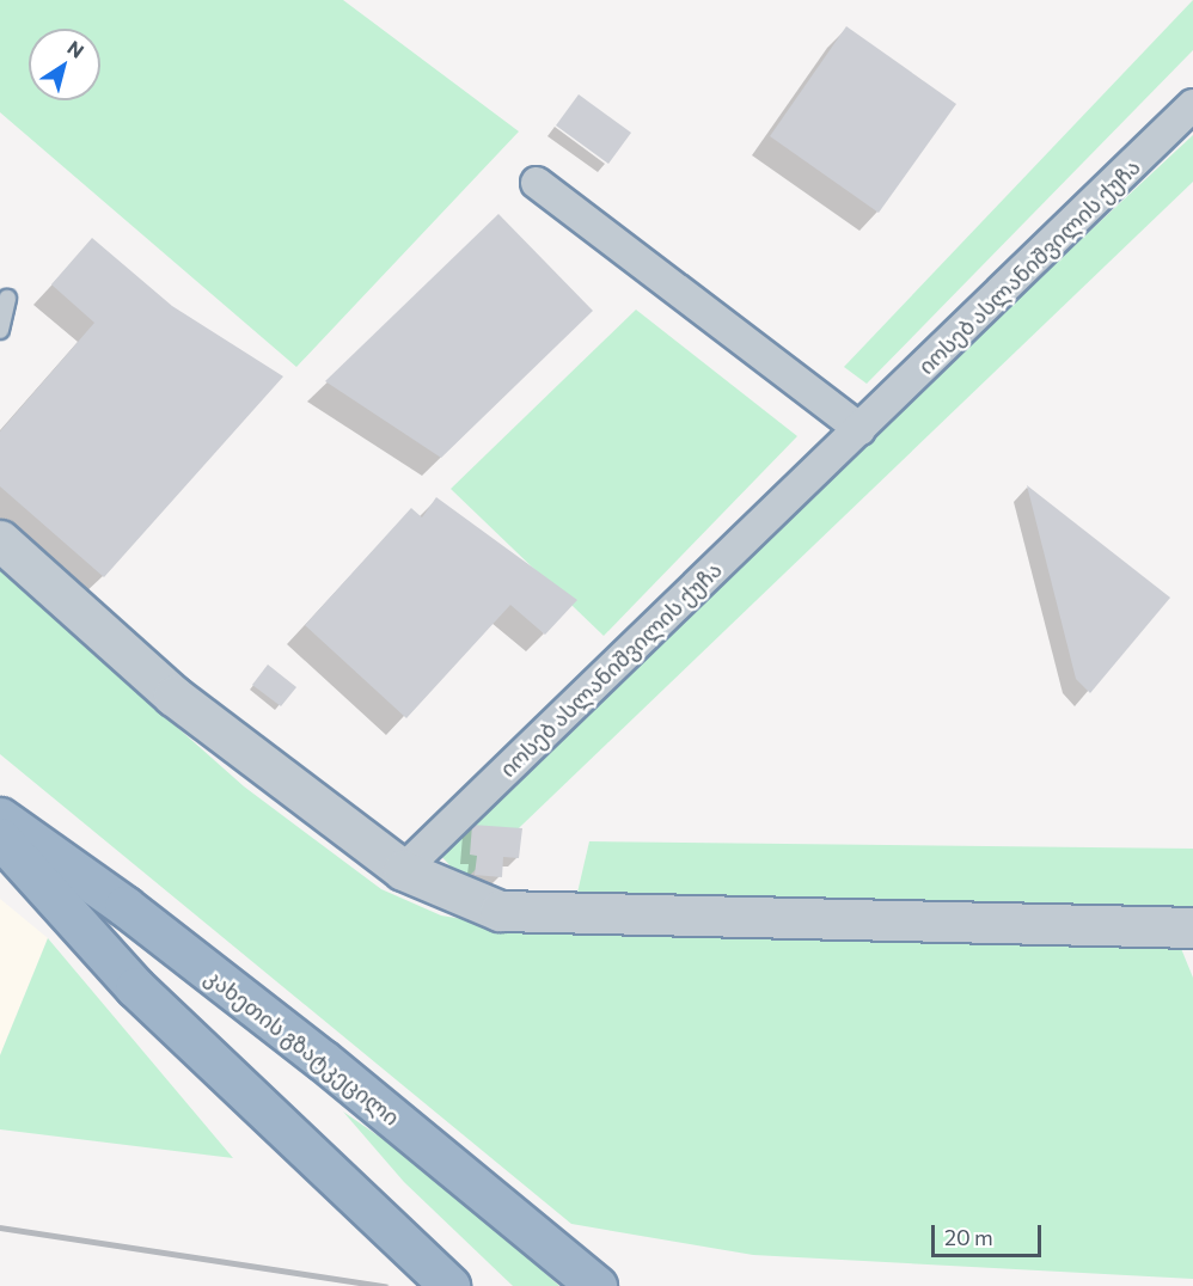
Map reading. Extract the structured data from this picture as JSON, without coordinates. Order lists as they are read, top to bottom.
{
  "streets": {
    "highway": ["კახეთის გზატკეცილი"],
    "street": ["იოსებ ასლანიშვილის ქუჩა"]
  },
  "scale_bar": "20 m",
  "north": "top right"
}
